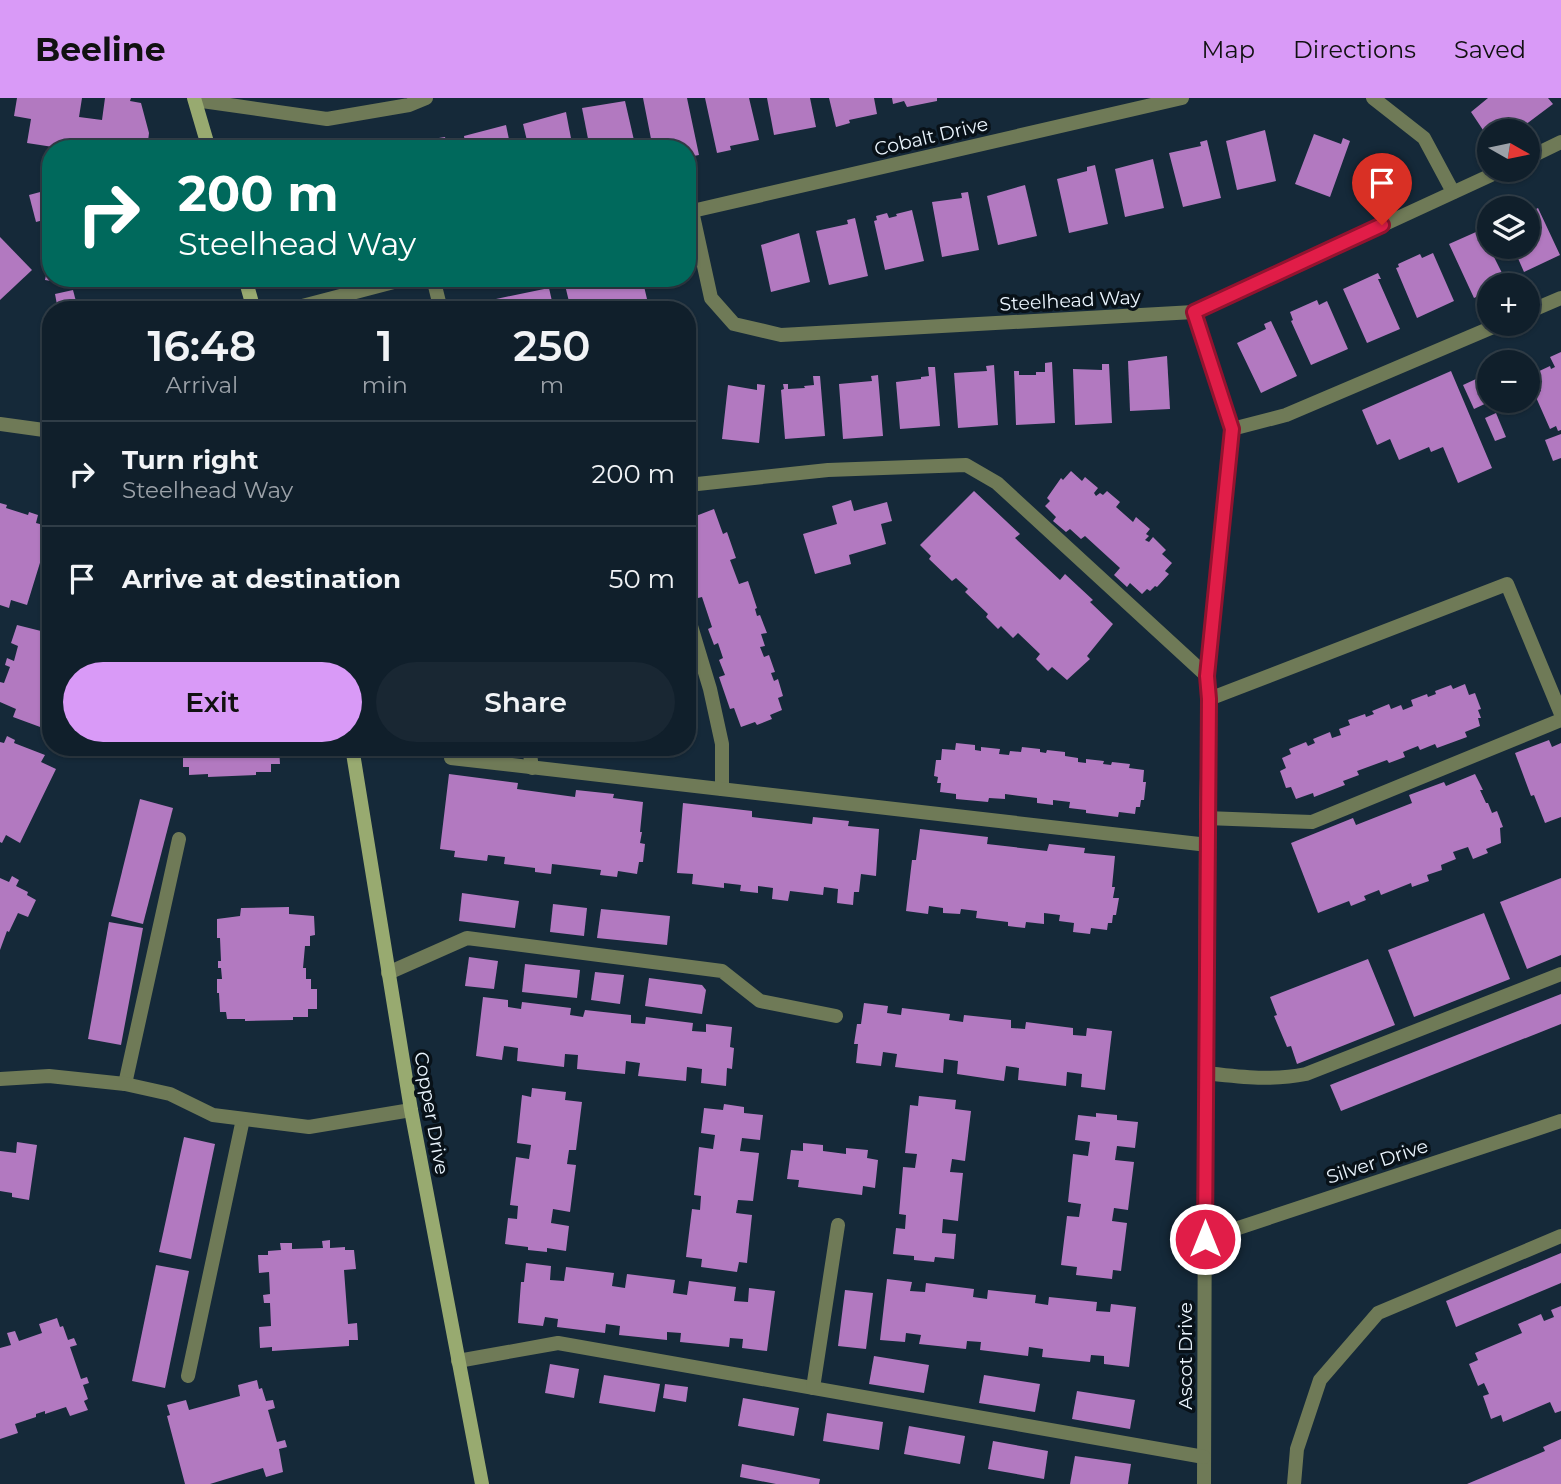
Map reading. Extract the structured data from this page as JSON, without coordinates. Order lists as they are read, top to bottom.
{
  "streets": {
    "street": [
      "Cobalt Drive",
      "Steelhead Way",
      "Copper Drive",
      "Silver Drive",
      "Ascot Drive"
    ]
  },
  "crossings": [
    ["Steelhead Way", "Ascot Drive"],
    ["Silver Drive", "Ascot Drive"]
  ],
  "north": "right",
  "page": {
    "header": "Beeline",
    "nav": ["Map", "Directions", "Saved"],
    "map_buttons": ["+", "−"],
    "turn": ["200 m", "Steelhead Way"],
    "eta": [
      "16:48",
      "Arrival",
      "1",
      "min",
      "250",
      "m"
    ],
    "list": [
      {
        "name": "Turn right",
        "note": "Steelhead Way",
        "value": "200 m"
      },
      {
        "name": "Arrive at destination",
        "value": "50 m"
      }
    ],
    "buttons": ["Exit", "Share"]
  }
}
